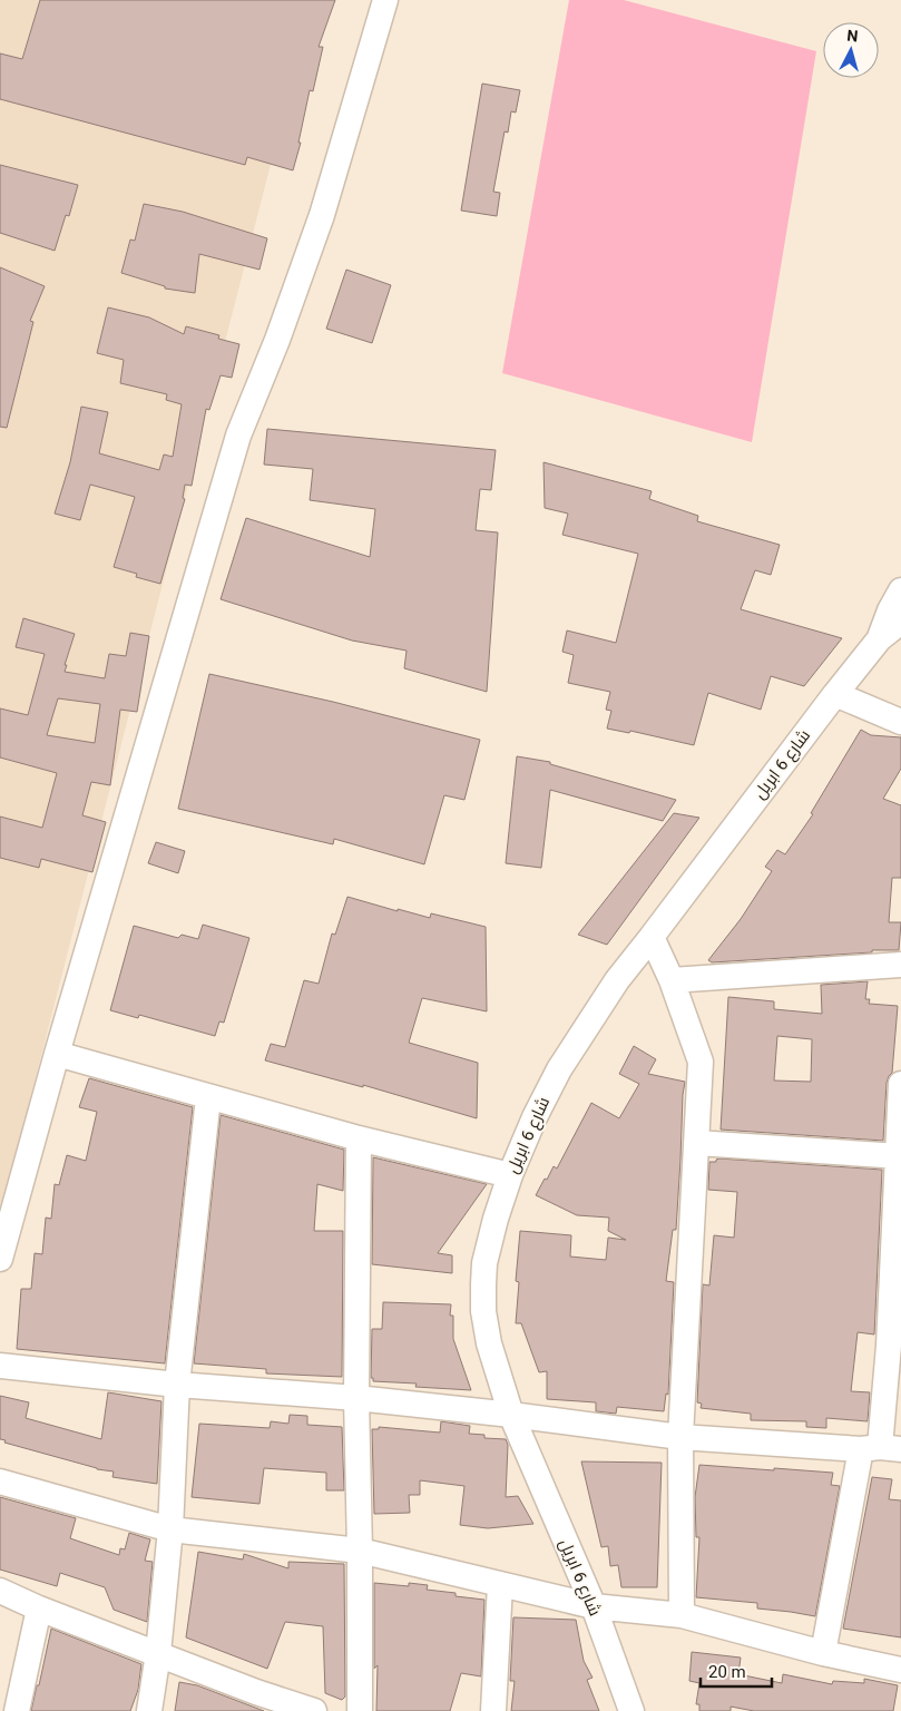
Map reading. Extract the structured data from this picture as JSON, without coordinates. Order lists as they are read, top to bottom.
{
  "streets": {
    "street": ["شارع 6 ابريل"]
  },
  "scale_bar": "20 m",
  "north": "top"
}
